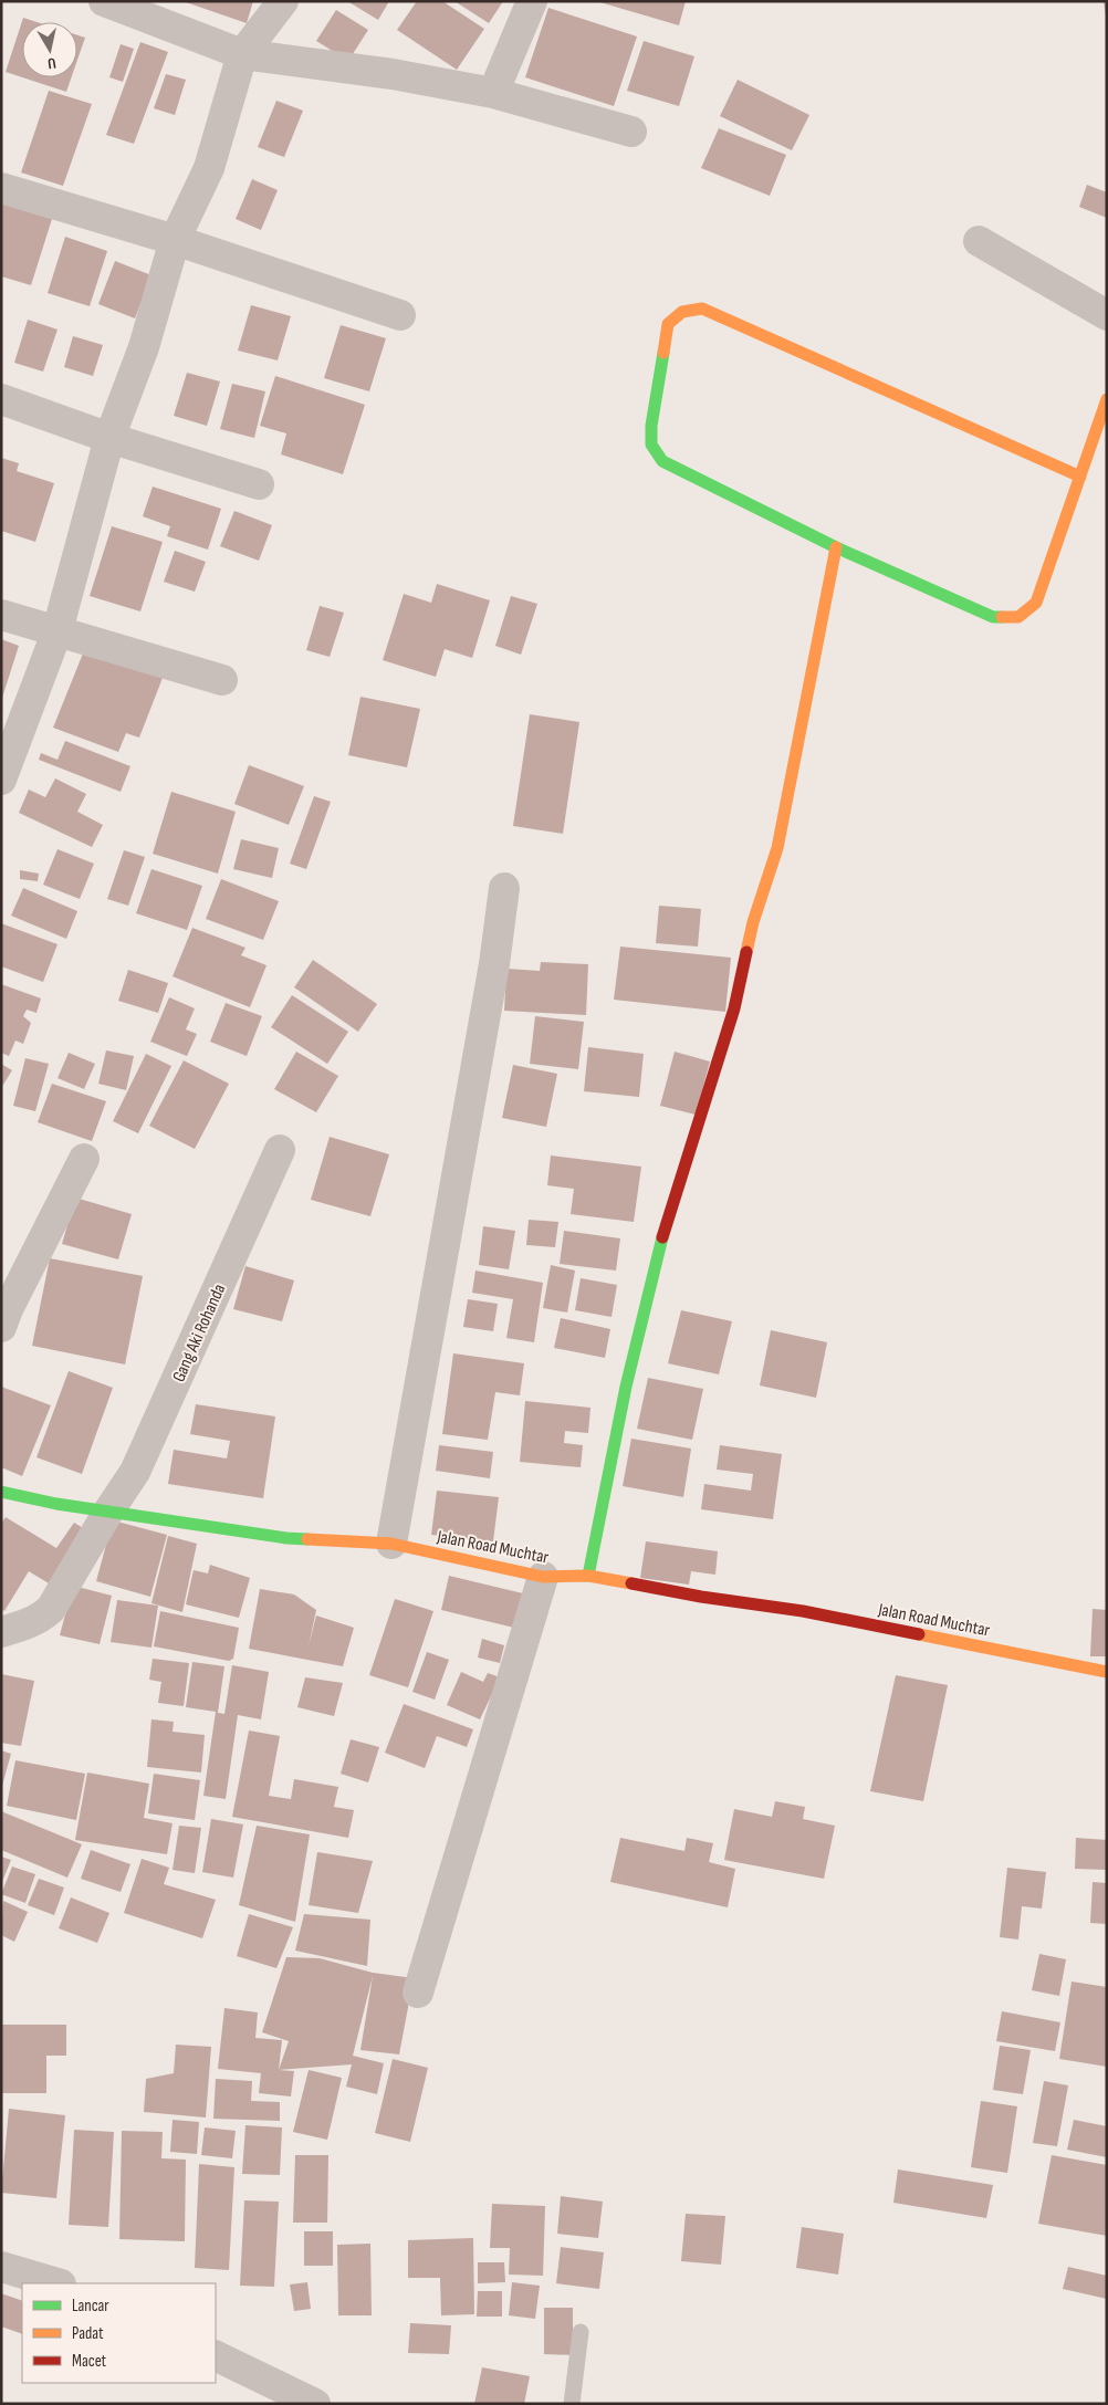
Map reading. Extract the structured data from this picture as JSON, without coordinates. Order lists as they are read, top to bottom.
{
  "streets": {
    "street": ["Gang Aki Rohanda", "Jalan Road Muchtar"]
  },
  "crossings": [
    ["Gang Aki Rohanda", "Jalan Road Muchtar"]
  ],
  "legend": ["Lancar", "Padat", "Macet"],
  "north": "bottom"
}
